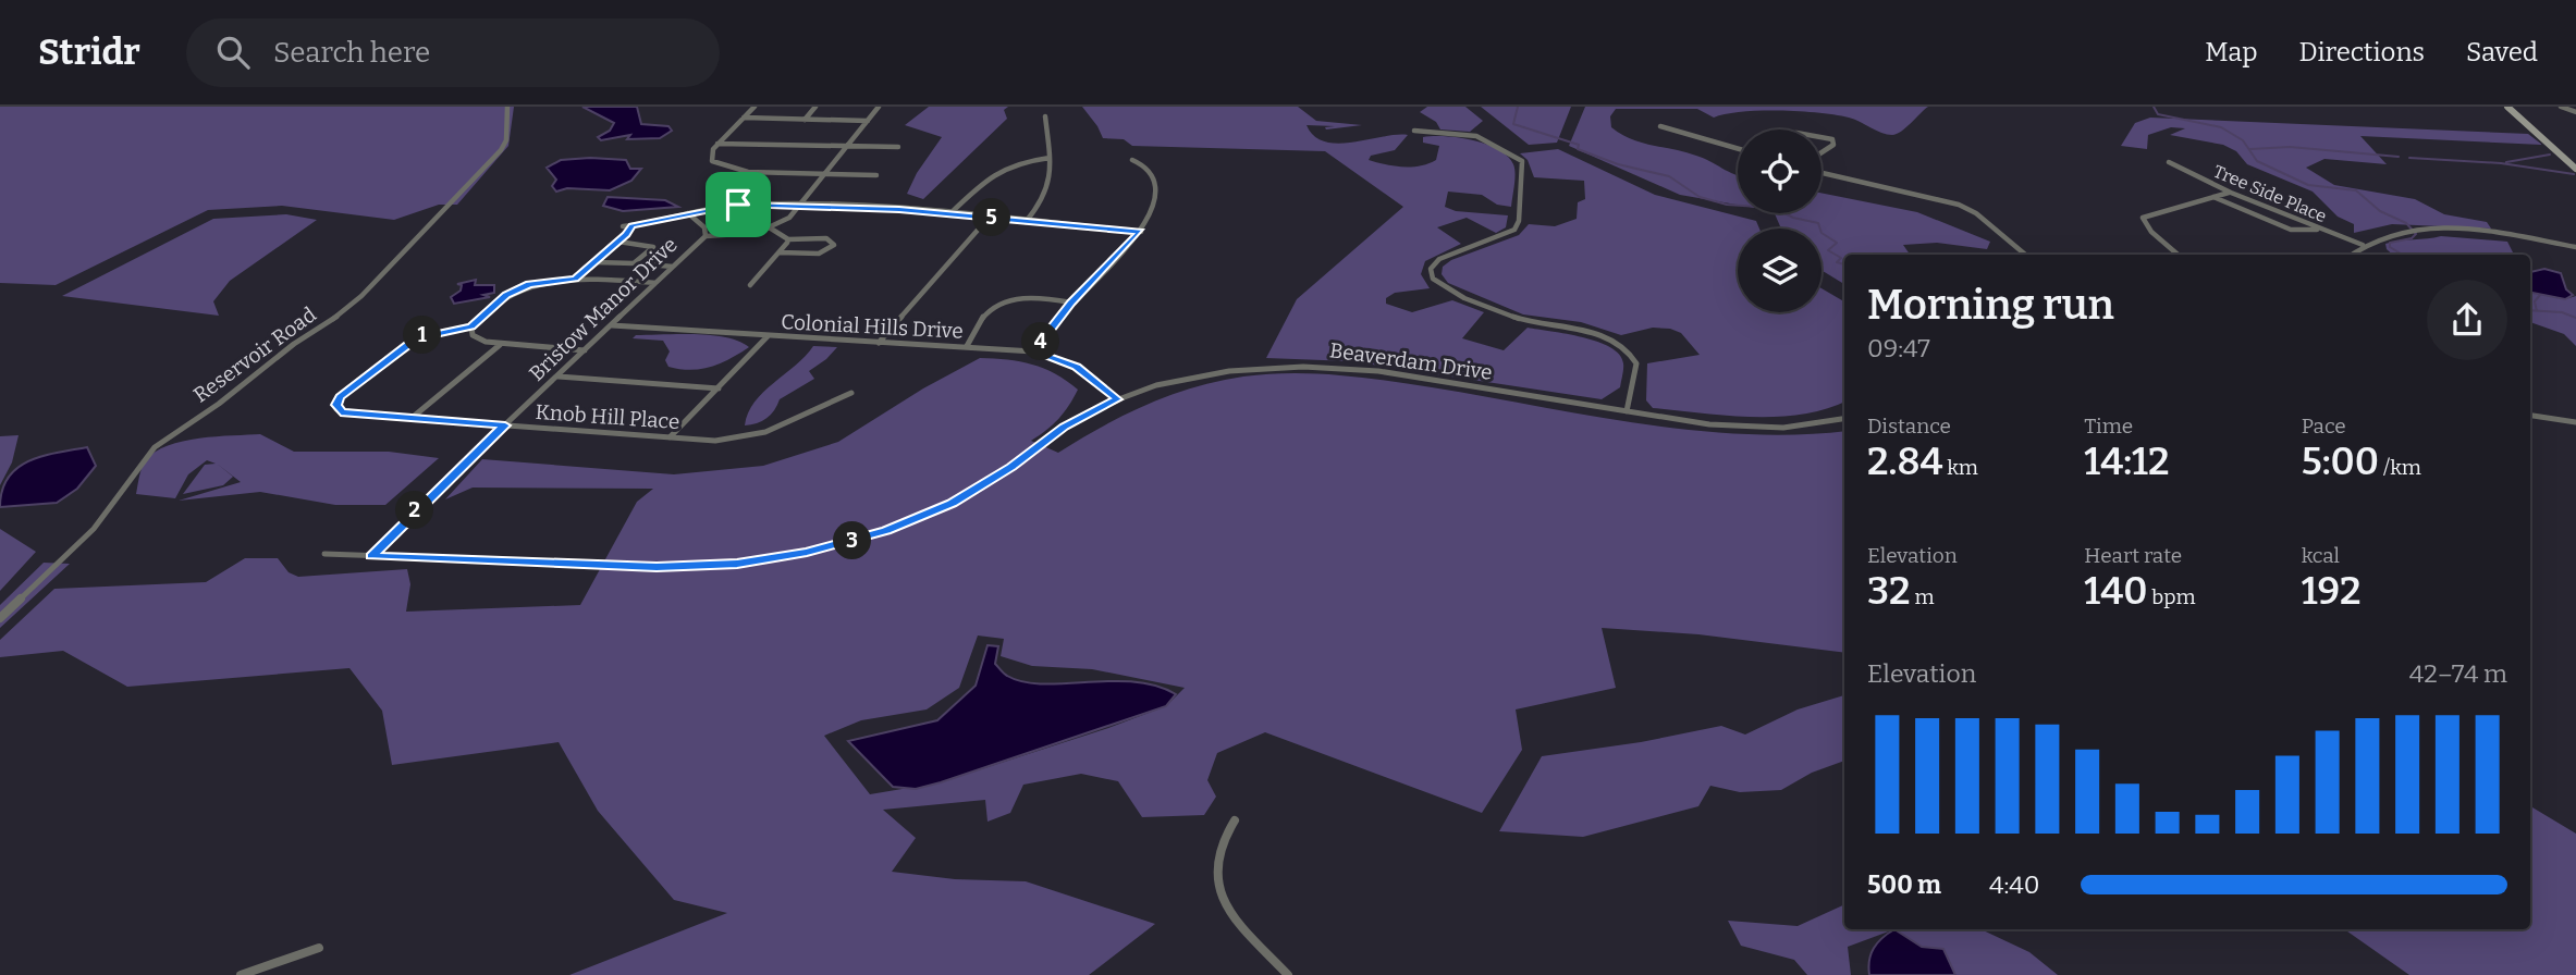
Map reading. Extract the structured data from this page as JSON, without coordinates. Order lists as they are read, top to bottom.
{
  "streets": {
    "street": [
      "Tree Side Place",
      "Bristow Manor Drive",
      "Colonial Hills Drive",
      "Reservoir Road",
      "Beaverdam Drive",
      "Knob Hill Place"
    ]
  },
  "crossings": [
    ["Bristow Manor Drive", "Colonial Hills Drive"],
    ["Bristow Manor Drive", "Beaverdam Drive"],
    ["Bristow Manor Drive", "Knob Hill Place"],
    ["Colonial Hills Drive", "Beaverdam Drive"]
  ],
  "page": {
    "header": "Stridr",
    "search": "Search here",
    "nav": ["Map", "Directions", "Saved"],
    "pins": [
      "5",
      "1",
      "4",
      "2",
      "3"
    ],
    "heading": ["Morning run", "09:47"],
    "stats": [
      ["Distance", "2.84 km"],
      ["Time", "14:12"],
      ["Pace", "5:00 /km"],
      ["Elevation", "32 m"],
      ["Heart rate", "140 bpm"],
      ["kcal", "192"]
    ],
    "chart": ["Elevation", "42–74 m"],
    "list": [
      {
        "name": "500 m",
        "note": "4:40"
      }
    ]
  }
}
